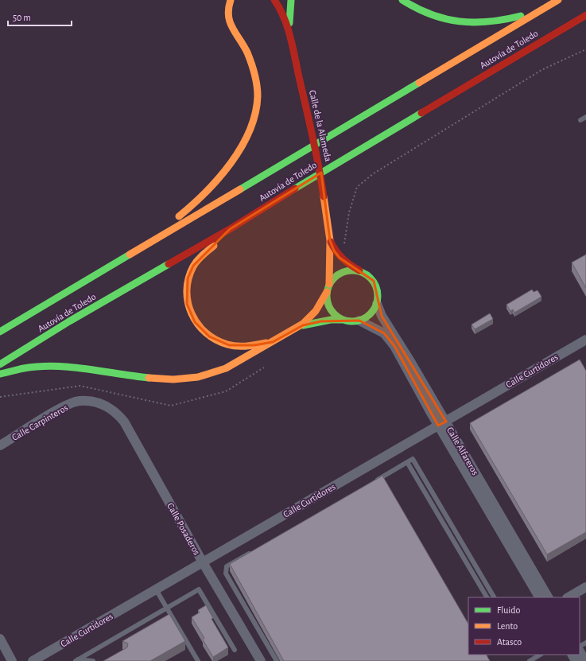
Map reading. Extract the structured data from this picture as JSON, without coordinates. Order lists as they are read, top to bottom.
{
  "streets": {
    "main road": ["Autovía de Toledo", "Calle de la Alameda"],
    "street": [
      "Calle Curtidores",
      "Calle Carpinteros",
      "Calle Alfareros",
      "Calle Posaderos"
    ]
  },
  "crossings": [
    ["Calle de la Alameda", "Calle Alfareros"],
    ["Calle Curtidores", "Calle Alfareros"],
    ["Calle Curtidores", "Calle Posaderos"],
    ["Calle Carpinteros", "Calle Posaderos"]
  ],
  "legend": ["Fluido", "Lento", "Atasco"],
  "scale_bar": "50 m"
}
